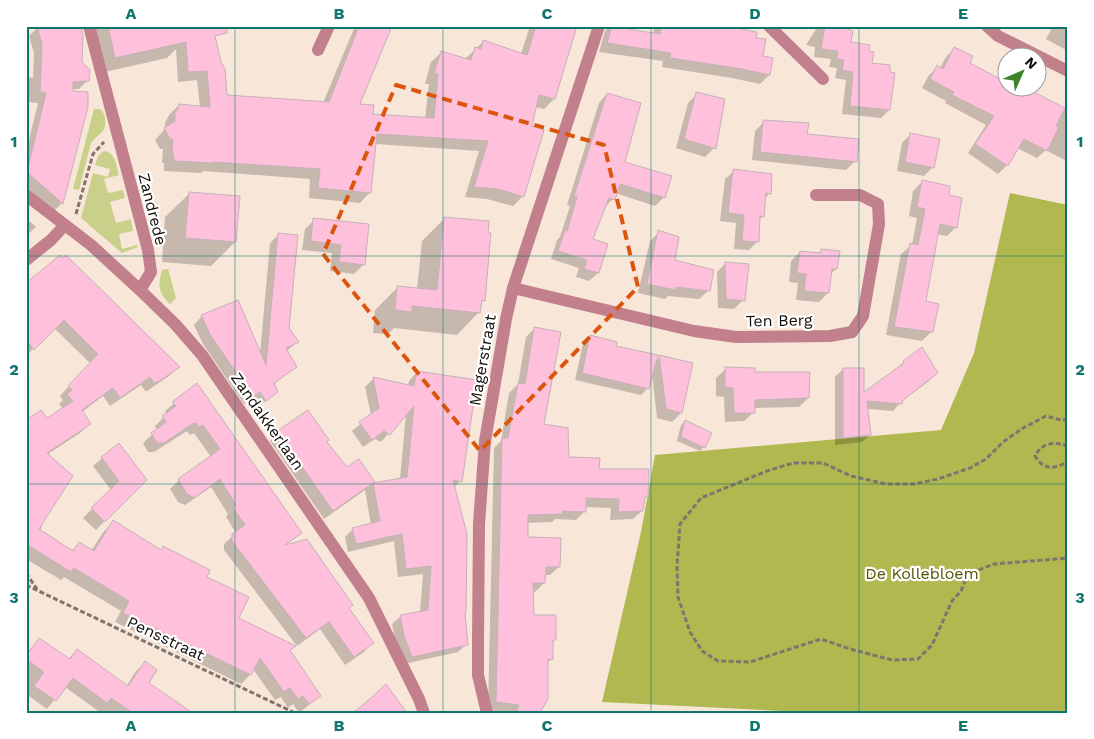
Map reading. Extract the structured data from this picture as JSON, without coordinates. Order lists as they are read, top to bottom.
{
  "streets": {
    "street": [
      "Zandrede",
      "Ten Berg",
      "Magerstraat",
      "Zandakkerlaan"
    ],
    "path": ["Pensstraat"]
  },
  "crossings": [
    ["Zandrede", "Zandakkerlaan"],
    ["Ten Berg", "Magerstraat"]
  ],
  "parks": ["De Kollebloem"],
  "north": "top right",
  "grid": {
    "columns": [
      "A",
      "B",
      "C",
      "D",
      "E"
    ],
    "rows": ["1", "2", "3"]
  }
}
